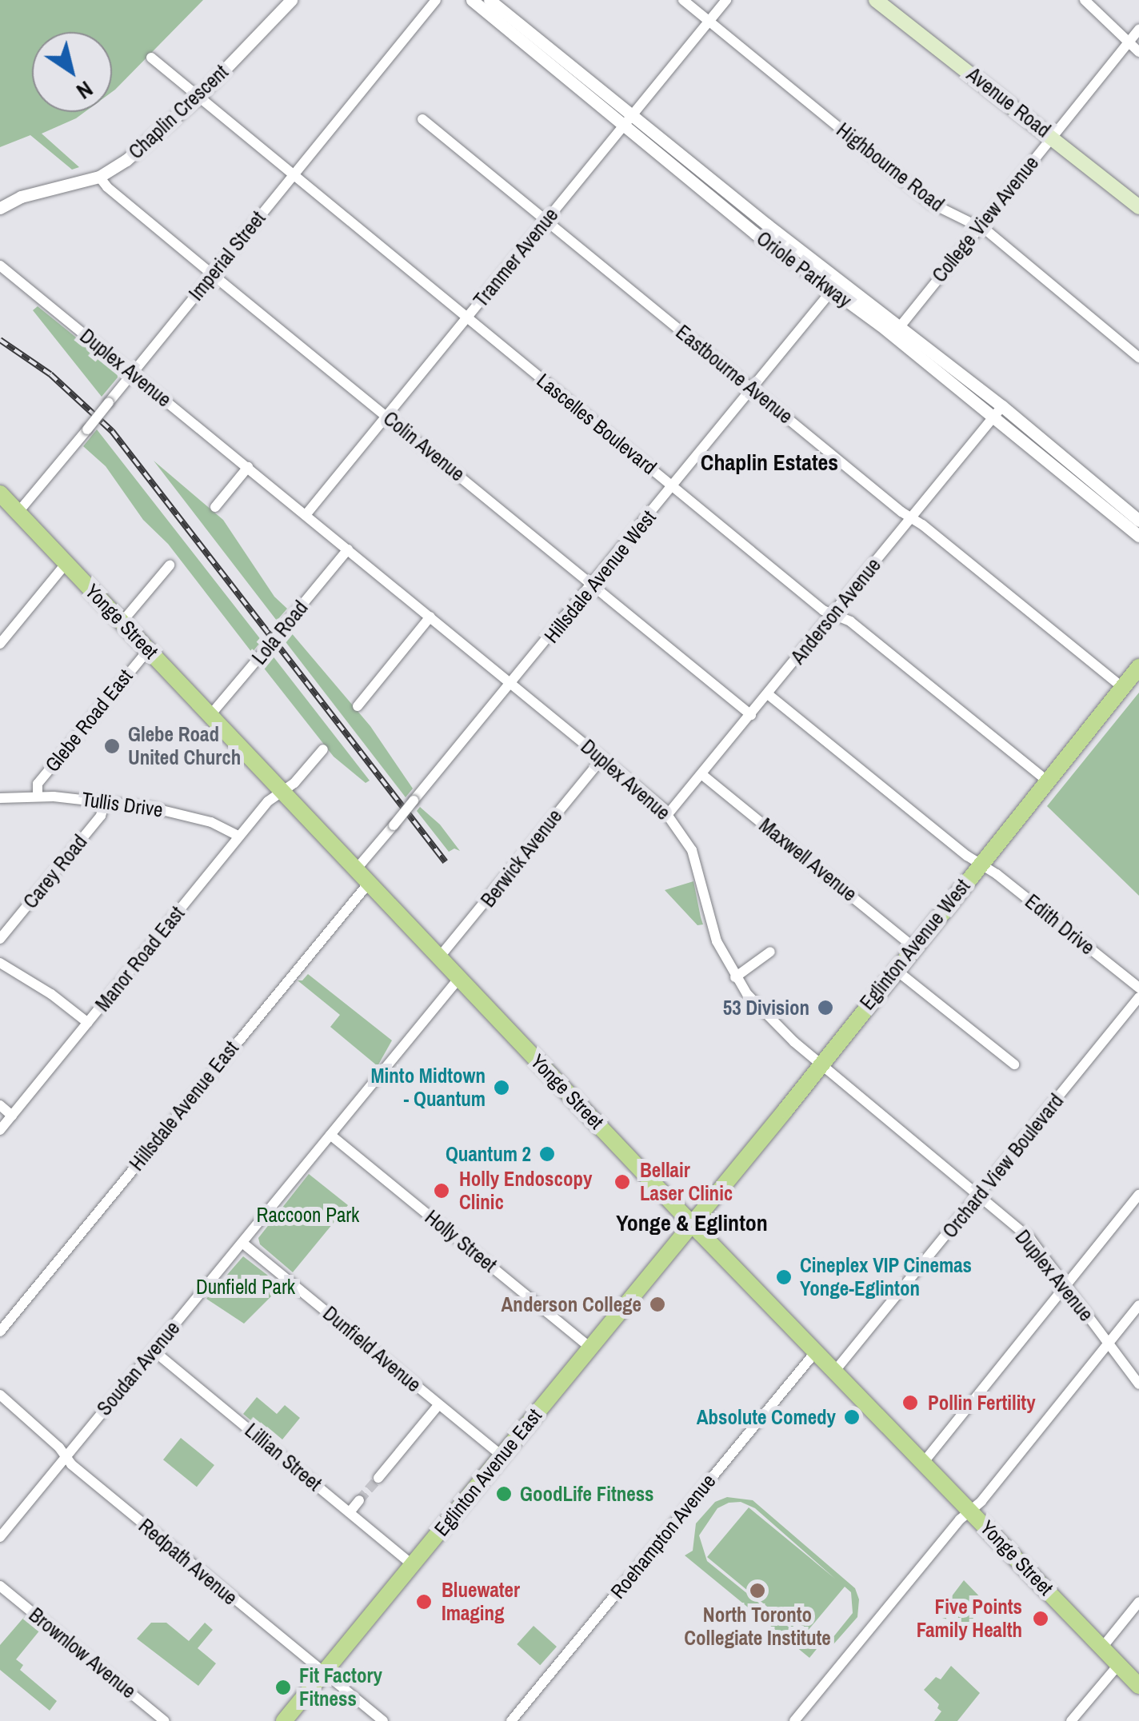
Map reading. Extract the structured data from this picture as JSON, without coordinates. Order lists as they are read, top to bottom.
{
  "streets": {
    "main road": [
      "Avenue Road",
      "Yonge Street",
      "Eglinton Avenue West",
      "Eglinton Avenue East"
    ],
    "street": [
      "Chaplin Crescent",
      "Highbourne Road",
      "College View Avenue",
      "Imperial Street",
      "Tranmer Avenue",
      "Oriole Parkway",
      "Duplex Avenue",
      "Eastbourne Avenue",
      "Lascelles Boulevard",
      "Colin Avenue",
      "Hillsdale Avenue West",
      "Anderson Avenue",
      "Lola Road",
      "Glebe Road East",
      "Tullis Drive",
      "Berwick Avenue",
      "Maxwell Avenue",
      "Carey Road",
      "Edith Drive",
      "Manor Road East",
      "Hillsdale Avenue East",
      "Orchard View Boulevard",
      "Holly Street",
      "Dunfield Avenue",
      "Soudan Avenue",
      "Lillian Street",
      "Roehampton Avenue",
      "Redpath Avenue",
      "Brownlow Avenue"
    ]
  },
  "crossings": [
    ["Avenue Road", "College View Avenue"],
    ["Chaplin Crescent", "Lascelles Boulevard"],
    ["Chaplin Crescent", "Colin Avenue"],
    ["Highbourne Road", "College View Avenue"],
    ["Highbourne Road", "Tranmer Avenue"],
    ["College View Avenue", "Oriole Parkway"],
    ["Imperial Street", "Duplex Avenue"],
    ["Imperial Street", "Lascelles Boulevard"],
    ["Imperial Street", "Colin Avenue"],
    ["Imperial Street", "Yonge Street"],
    ["Tranmer Avenue", "Oriole Parkway"],
    ["Tranmer Avenue", "Duplex Avenue"],
    ["Tranmer Avenue", "Eastbourne Avenue"],
    ["Tranmer Avenue", "Lascelles Boulevard"],
    ["Tranmer Avenue", "Colin Avenue"],
    ["Oriole Parkway", "Hillsdale Avenue West"],
    ["Oriole Parkway", "Anderson Avenue"],
    ["Duplex Avenue", "Hillsdale Avenue West"],
    ["Duplex Avenue", "Anderson Avenue"],
    ["Duplex Avenue", "Lola Road"],
    ["Duplex Avenue", "Berwick Avenue"],
    ["Duplex Avenue", "Eglinton Avenue West"],
    ["Duplex Avenue", "Orchard View Boulevard"],
    ["Eastbourne Avenue", "Hillsdale Avenue West"],
    ["Eastbourne Avenue", "Anderson Avenue"],
    ["Eastbourne Avenue", "Eglinton Avenue West"],
    ["Lascelles Boulevard", "Hillsdale Avenue West"],
    ["Lascelles Boulevard", "Anderson Avenue"],
    ["Lascelles Boulevard", "Eglinton Avenue West"],
    ["Colin Avenue", "Hillsdale Avenue West"],
    ["Colin Avenue", "Anderson Avenue"],
    ["Hillsdale Avenue West", "Yonge Street"],
    ["Anderson Avenue", "Maxwell Avenue"],
    ["Yonge Street", "Lola Road"],
    ["Yonge Street", "Glebe Road East"],
    ["Yonge Street", "Berwick Avenue"],
    ["Yonge Street", "Eglinton Avenue West"],
    ["Yonge Street", "Manor Road East"],
    ["Yonge Street", "Hillsdale Avenue East"],
    ["Yonge Street", "Orchard View Boulevard"],
    ["Yonge Street", "Soudan Avenue"],
    ["Yonge Street", "Eglinton Avenue East"],
    ["Yonge Street", "Roehampton Avenue"],
    ["Glebe Road East", "Tullis Drive"],
    ["Tullis Drive", "Carey Road"],
    ["Tullis Drive", "Manor Road East"],
    ["Maxwell Avenue", "Eglinton Avenue West"],
    ["Edith Drive", "Eglinton Avenue West"],
    ["Eglinton Avenue West", "Eglinton Avenue East"],
    ["Holly Street", "Soudan Avenue"],
    ["Holly Street", "Eglinton Avenue East"],
    ["Dunfield Avenue", "Soudan Avenue"],
    ["Dunfield Avenue", "Eglinton Avenue East"],
    ["Soudan Avenue", "Lillian Street"],
    ["Soudan Avenue", "Redpath Avenue"],
    ["Lillian Street", "Eglinton Avenue East"],
    ["Eglinton Avenue East", "Redpath Avenue"]
  ],
  "districts": ["Chaplin Estates", "Yonge & Eglinton"],
  "parks": ["Raccoon Park", "Dunfield Park"],
  "places": [
    "Glebe Road United Church",
    "53 Division",
    "Minto Midtown - Quantum",
    "Quantum 2",
    "Bellair Laser Clinic",
    "Holly Endoscopy Clinic",
    "Cineplex VIP Cinemas Yonge-Eglinton",
    "Anderson College",
    "Pollin Fertility",
    "Absolute Comedy",
    "GoodLife Fitness",
    "North Toronto Collegiate Institute",
    "Bluewater Imaging",
    "Five Points Family Health",
    "Fit Factory Fitness"
  ],
  "north": "bottom right"
}
